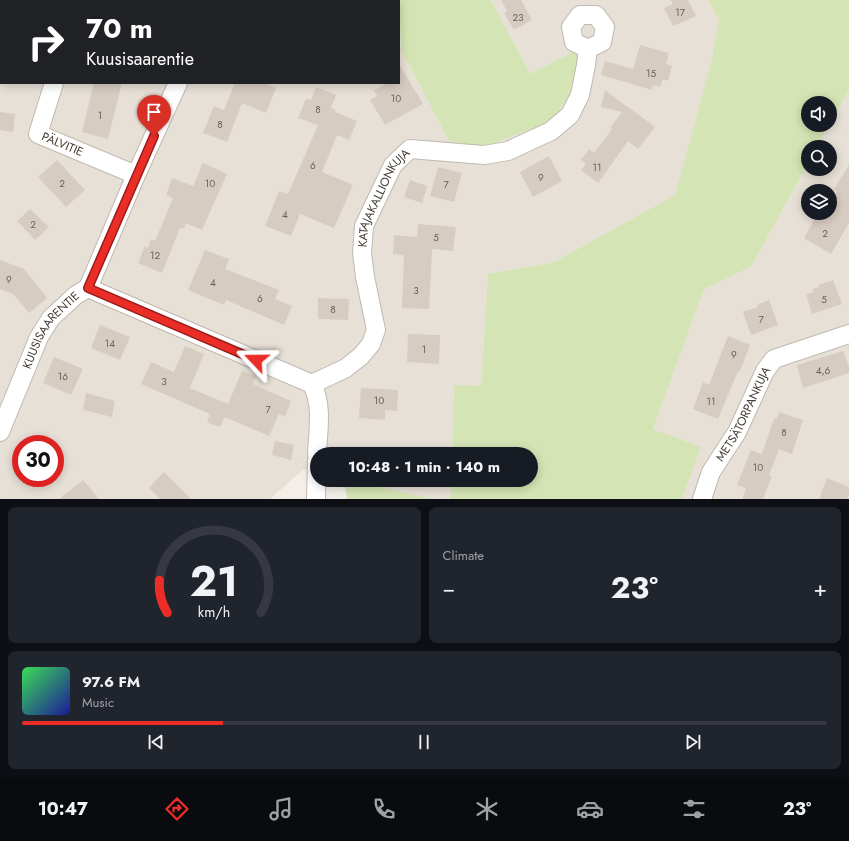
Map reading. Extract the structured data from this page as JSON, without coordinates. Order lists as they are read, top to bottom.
{
  "streets": {
    "street": [
      "PÄLVITIE",
      "KATAJAKALLIONKUJA",
      "KUUSISAARENTIE",
      "METSÄTORPANKUJA"
    ]
  },
  "crossings": [
    ["PÄLVITIE", "KUUSISAARENTIE"]
  ],
  "house_numbers": [
    "17",
    "23",
    "15",
    "10",
    "8",
    "1",
    "8",
    "6",
    "11",
    "9",
    "2",
    "10",
    "7",
    "4",
    "2",
    "2",
    "5",
    "12",
    "9",
    "4",
    "3",
    "6",
    "5",
    "8",
    "7",
    "14",
    "1",
    "9",
    "4,6",
    "16",
    "3",
    "10",
    "11",
    "7",
    "8",
    "10"
  ],
  "page": {
    "turn": ["70 m", "Kuusisaarentie"],
    "limit": "30",
    "trip": "10:48 · 1 min · 140 m",
    "tile": "Climate",
    "heat": ["−", "23°", "+"],
    "song": ["97.6 FM", "Music"],
    "tabs": ["10:47", "23°"],
    "gauge": ["21", "km/h"]
  }
}
